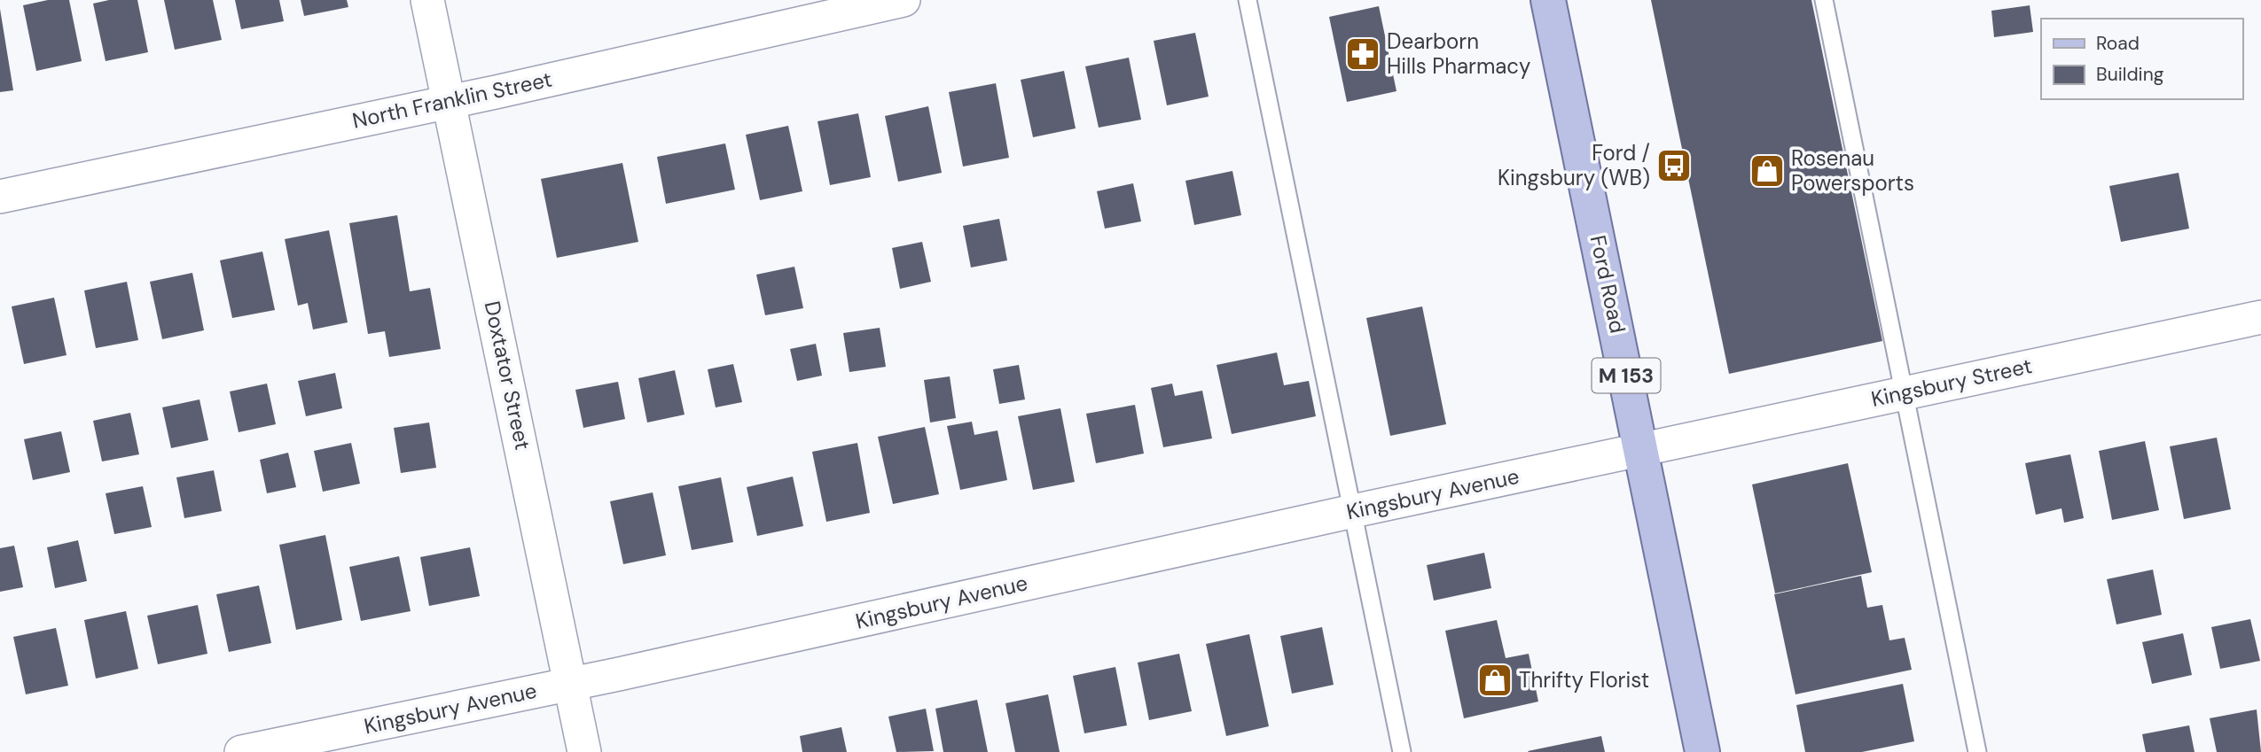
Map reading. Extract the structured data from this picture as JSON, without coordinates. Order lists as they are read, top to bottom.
{
  "streets": {
    "main road": ["Ford Road", "M 153"],
    "street": [
      "North Franklin Street",
      "Doxtator Street",
      "Kingsbury Street",
      "Kingsbury Avenue"
    ]
  },
  "crossings": [
    ["North Franklin Street", "Doxtator Street"],
    ["Ford Road", "Kingsbury Street"],
    ["Ford Road", "Kingsbury Avenue"],
    ["Doxtator Street", "Kingsbury Avenue"],
    ["Kingsbury Street", "Kingsbury Avenue"]
  ],
  "places": {
    "pharmacy": ["Dearborn Hills Pharmacy"],
    "bus stop": ["Ford / Kingsbury (WB)"],
    "shop": ["Rosenau Powersports", "Thrifty Florist"]
  },
  "legend": ["Road", "Building"]
}
